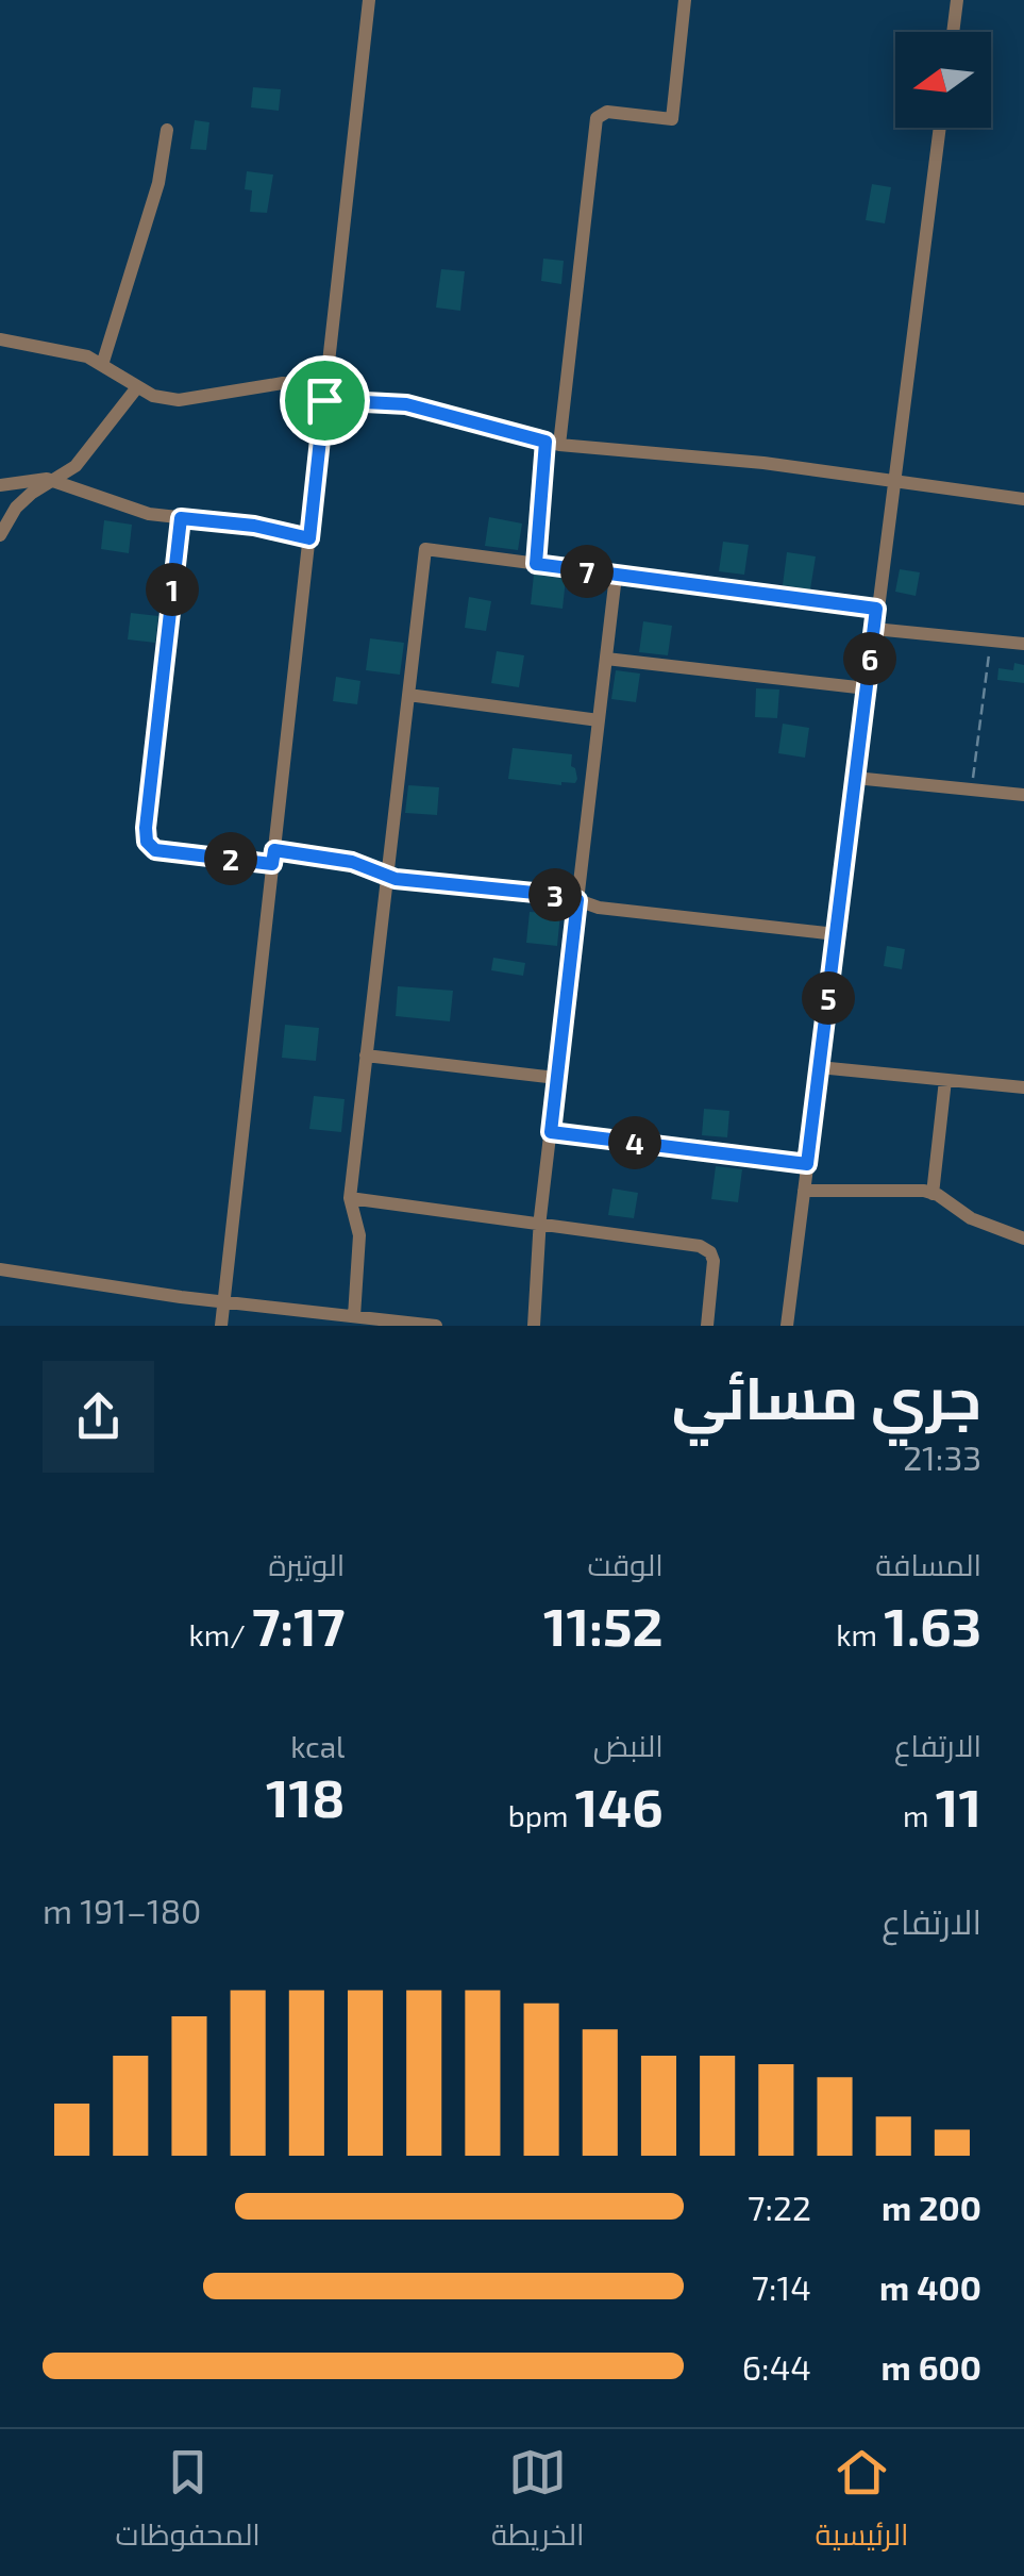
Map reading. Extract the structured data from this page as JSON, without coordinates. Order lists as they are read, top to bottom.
{
  "north": "left",
  "page": {
    "pins": [
      "7",
      "1",
      "6",
      "2",
      "3",
      "5",
      "4"
    ],
    "heading": ["جري مسائي", "21:33"],
    "stats": [
      ["المسافة", "1.63 km"],
      ["الوقت", "11:52"],
      ["الوتيرة", "7:17 /km"],
      ["الارتفاع", "11 m"],
      ["النبض", "146 bpm"],
      ["kcal", "118"]
    ],
    "chart": ["الارتفاع", "180–191 m"],
    "list": [
      {
        "name": "200 m",
        "note": "7:22"
      },
      {
        "name": "400 m",
        "note": "7:14"
      },
      {
        "name": "600 m",
        "note": "6:44"
      }
    ],
    "tabs": ["الرئيسية", "الخريطة", "المحفوظات"]
  }
}
